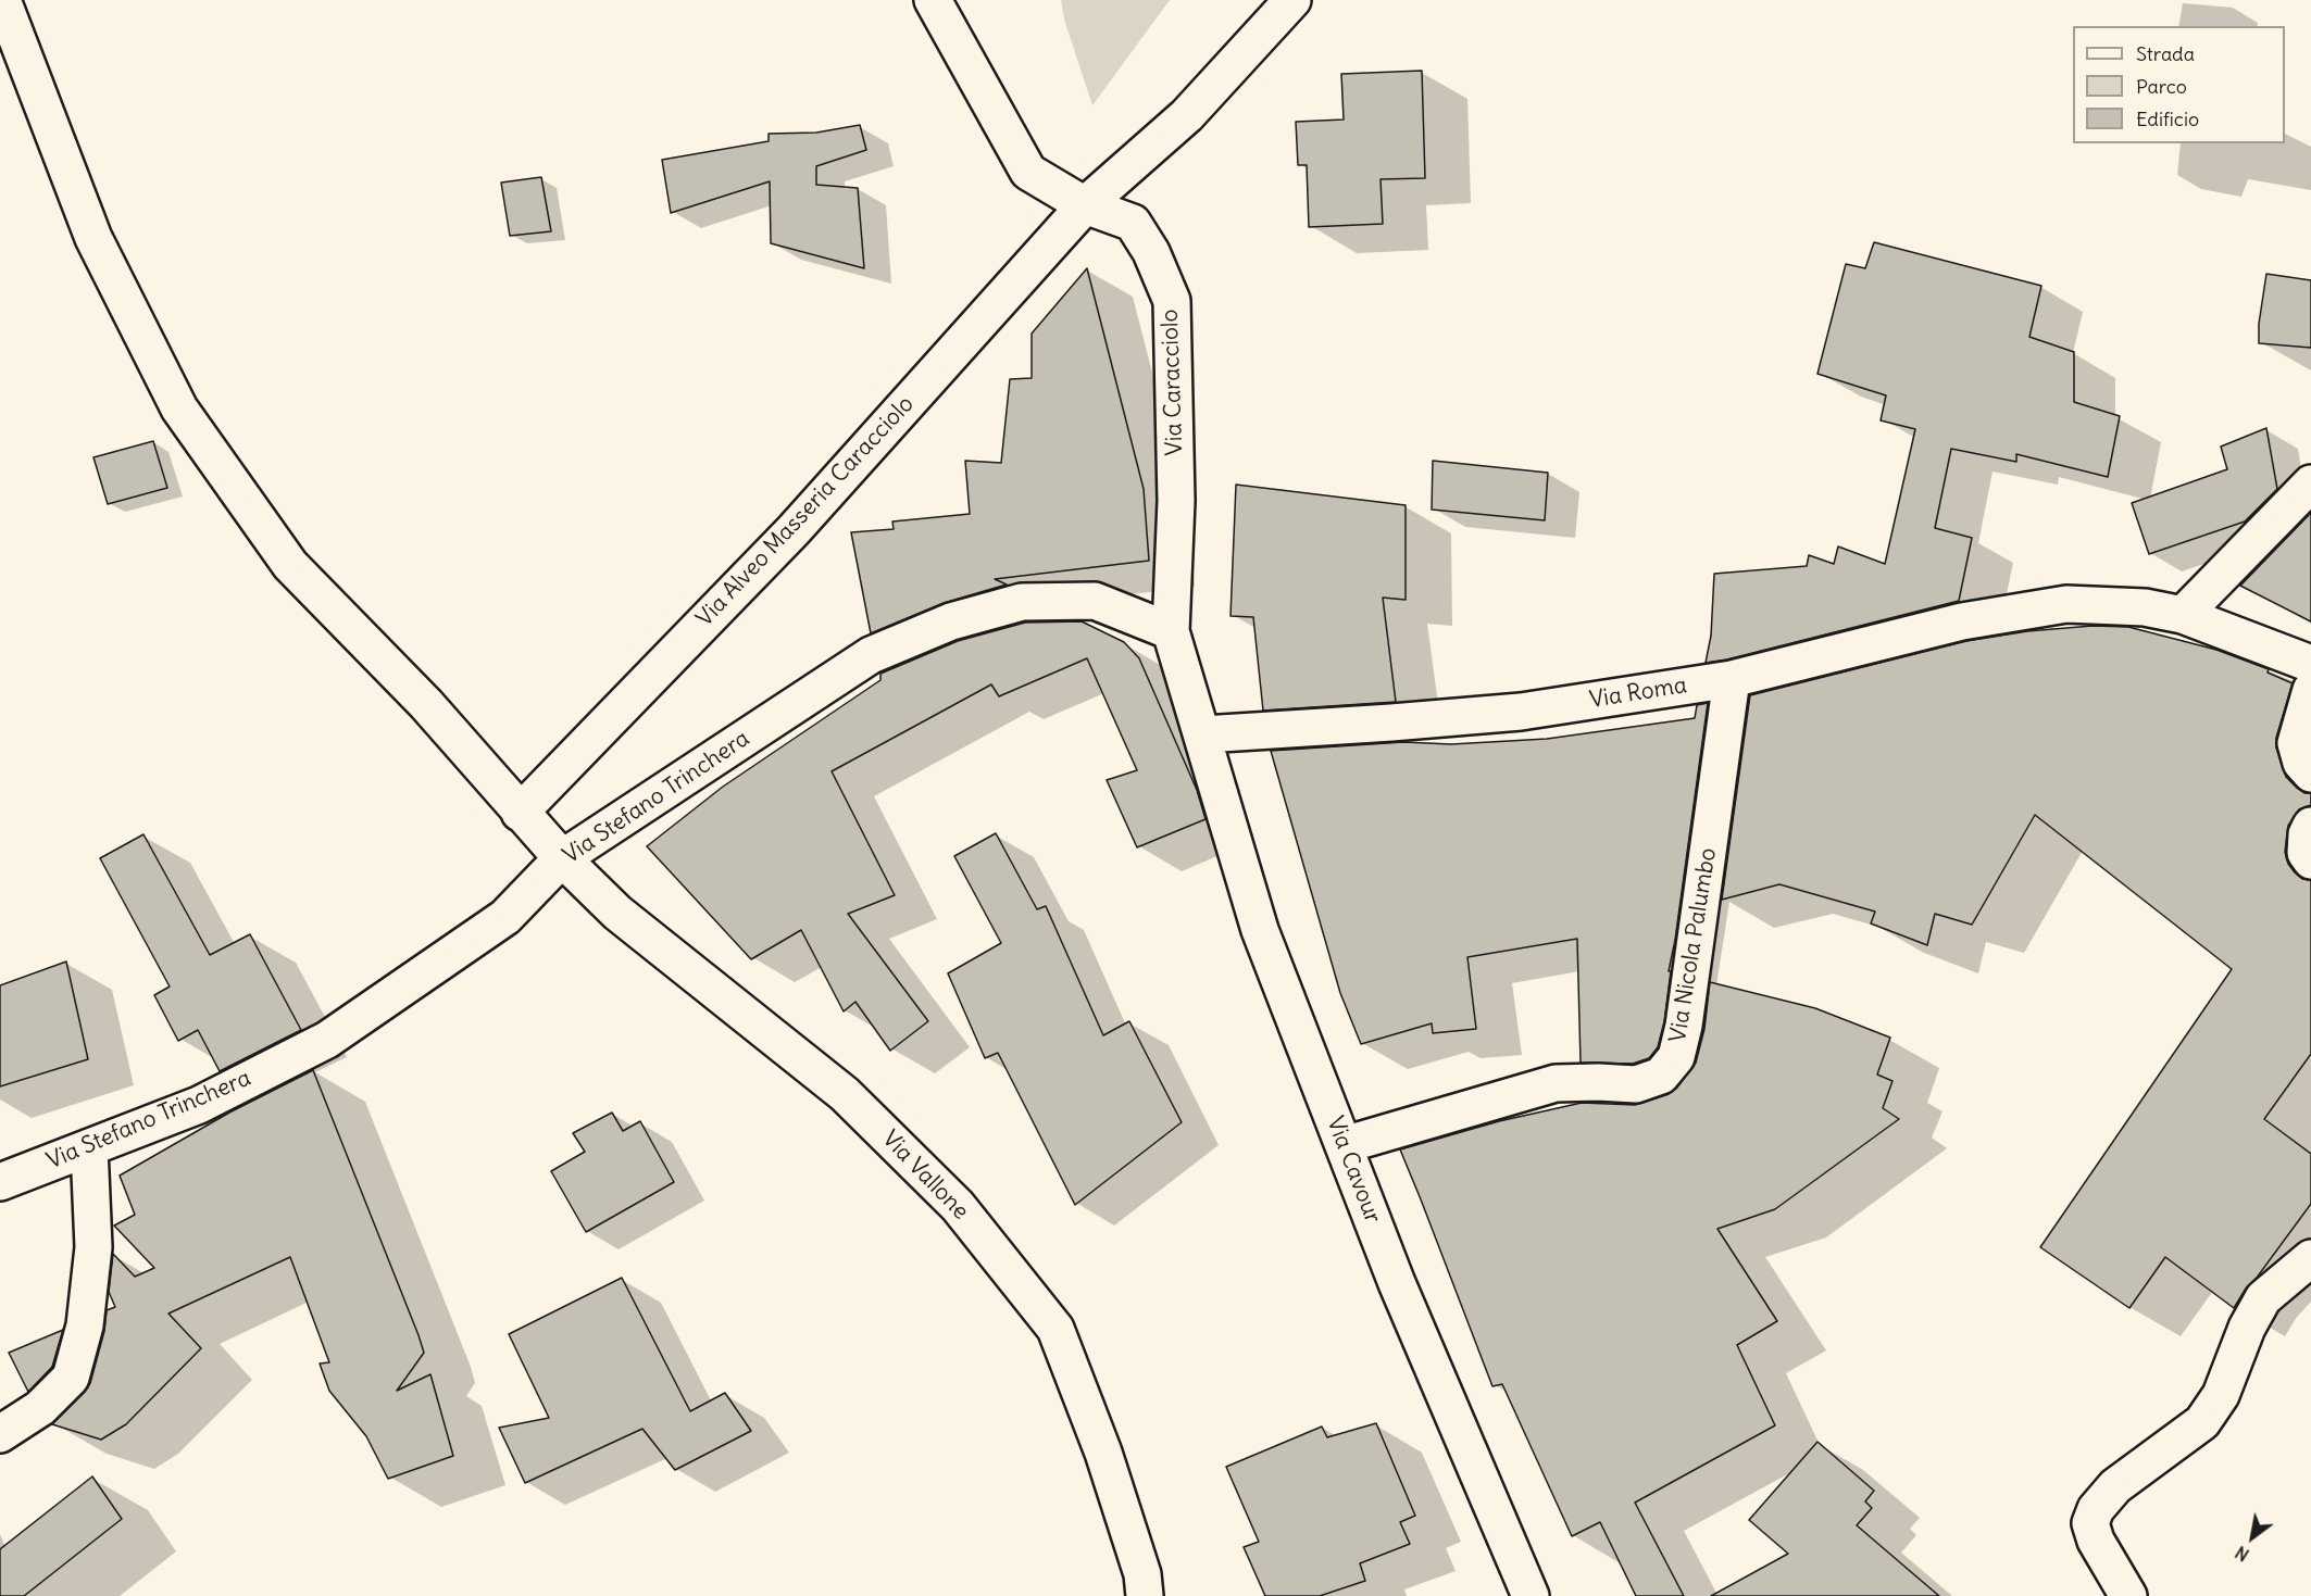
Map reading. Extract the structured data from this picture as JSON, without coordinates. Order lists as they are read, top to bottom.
{
  "streets": {
    "street": [
      "Via Caracciolo",
      "Via Alveo Masseria Caracciolo",
      "Via Roma",
      "Via Stefano Trinchera",
      "Via Nicola Palumbo",
      "Via Cavour",
      "Via Vallone"
    ]
  },
  "crossings": [
    ["Via Caracciolo", "Via Alveo Masseria Caracciolo"],
    ["Via Caracciolo", "Via Roma"],
    ["Via Caracciolo", "Via Stefano Trinchera"],
    ["Via Caracciolo", "Via Cavour"],
    ["Via Alveo Masseria Caracciolo", "Via Vallone"],
    ["Via Roma", "Via Nicola Palumbo"],
    ["Via Roma", "Via Cavour"],
    ["Via Stefano Trinchera", "Via Vallone"],
    ["Via Nicola Palumbo", "Via Cavour"]
  ],
  "legend": ["Strada", "Parco", "Edificio"],
  "north": "bottom left"
}
